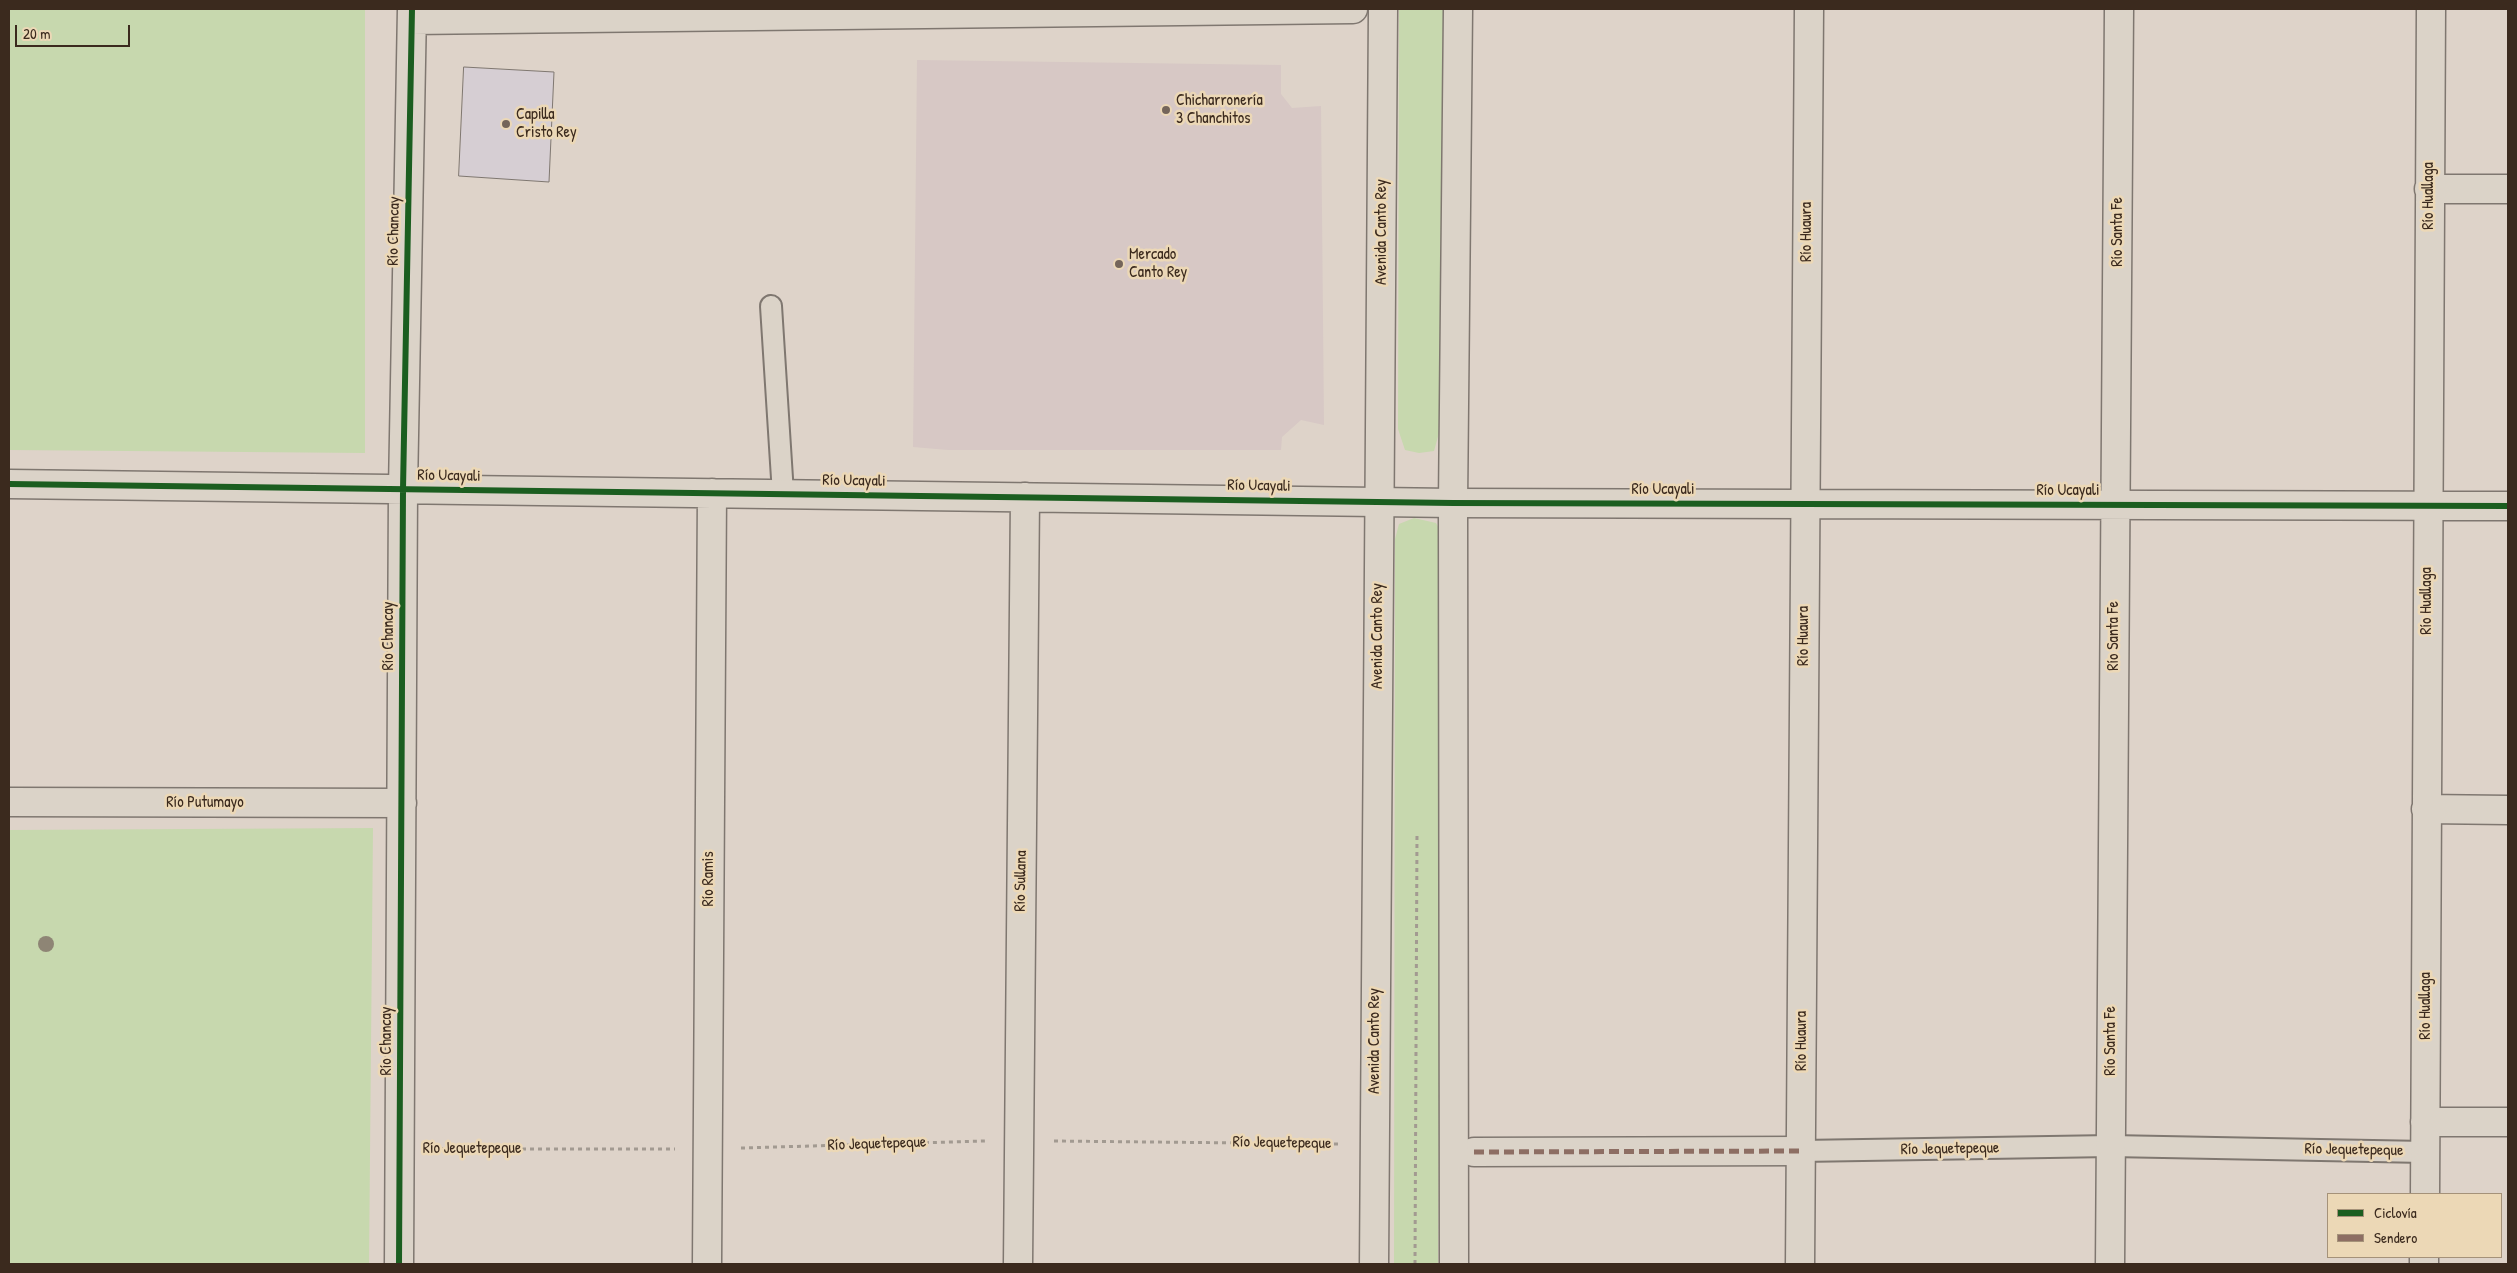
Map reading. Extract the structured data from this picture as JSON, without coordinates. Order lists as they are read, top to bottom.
{
  "streets": {
    "street": [
      "Río Huallaga",
      "Río Chancay",
      "Avenida Canto Rey",
      "Río Huaura",
      "Río Santa Fe",
      "Río Ucayali",
      "Río Putumayo",
      "Río Ramis",
      "Río Sullana",
      "Río Jequetepeque"
    ]
  },
  "crossings": [
    ["Río Huallaga", "Río Ucayali"],
    ["Río Huallaga", "Río Jequetepeque"],
    ["Río Chancay", "Río Ucayali"],
    ["Río Chancay", "Río Putumayo"],
    ["Río Chancay", "Río Jequetepeque"],
    ["Avenida Canto Rey", "Río Ucayali"],
    ["Río Huaura", "Río Ucayali"],
    ["Río Huaura", "Río Jequetepeque"],
    ["Río Santa Fe", "Río Ucayali"],
    ["Río Santa Fe", "Río Jequetepeque"],
    ["Río Ucayali", "Río Ramis"],
    ["Río Ucayali", "Río Sullana"],
    ["Río Ramis", "Río Jequetepeque"],
    ["Río Sullana", "Río Jequetepeque"]
  ],
  "places": ["Chicharronería 3 Chanchitos", "Capilla Cristo Rey", "Mercado Canto Rey"],
  "legend": ["Ciclovía", "Sendero"],
  "scale_bar": "20 m"
}
